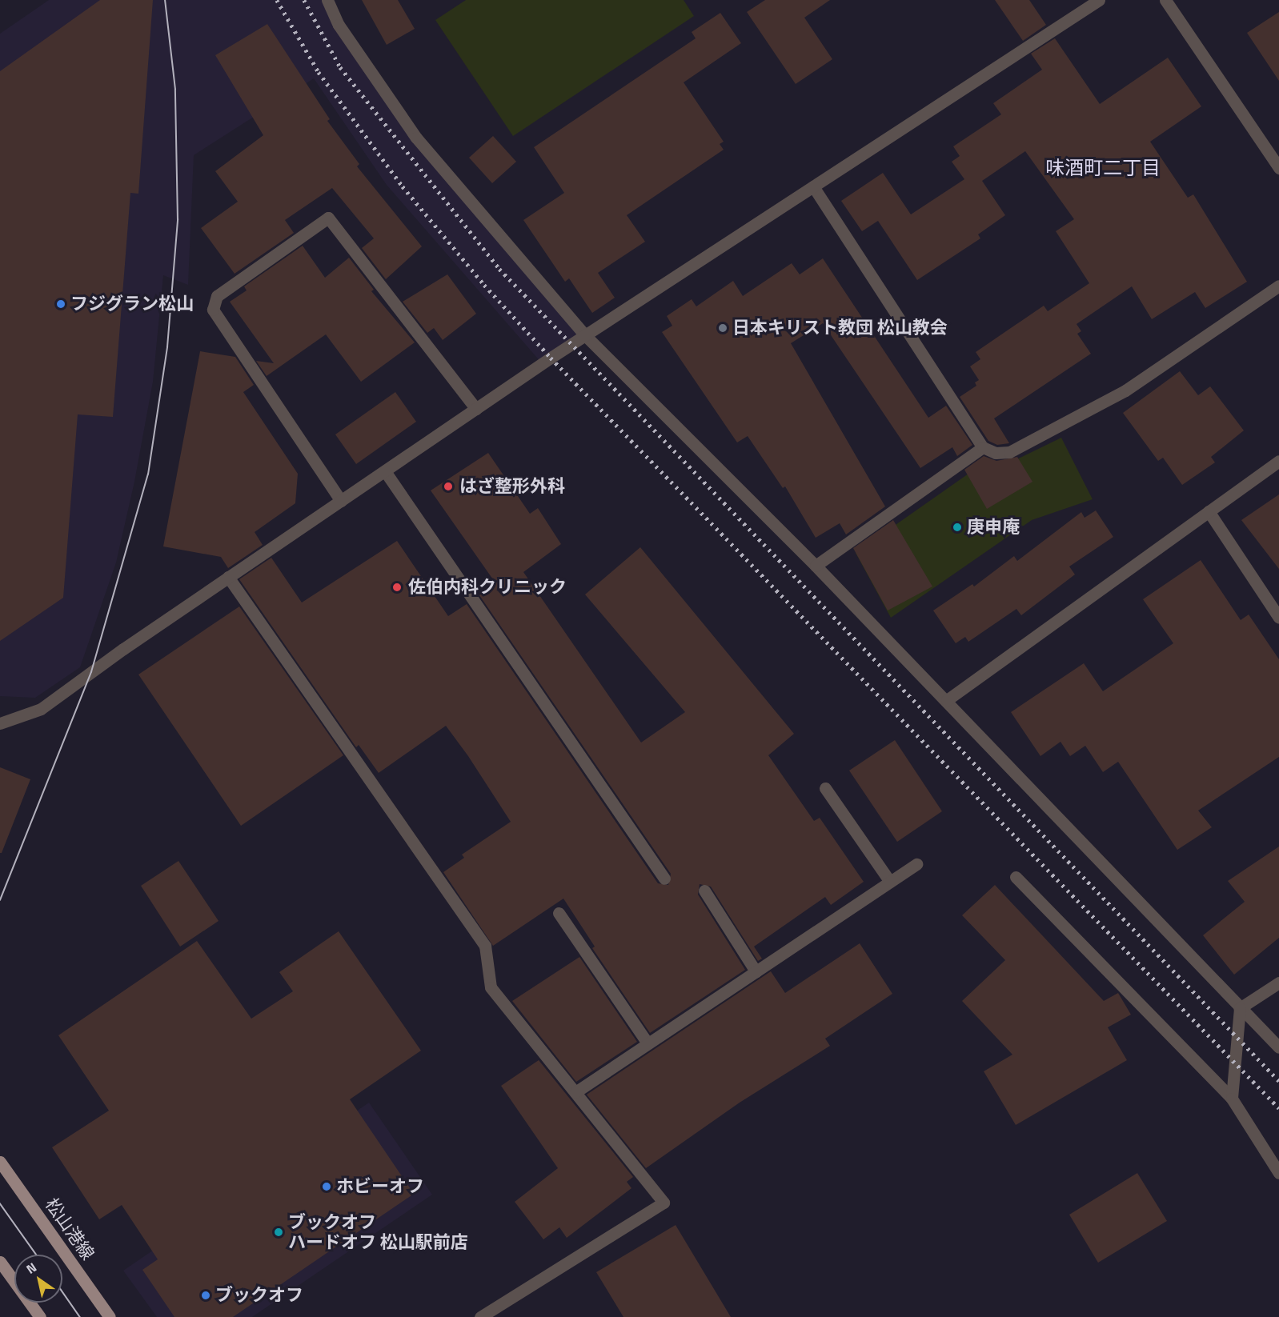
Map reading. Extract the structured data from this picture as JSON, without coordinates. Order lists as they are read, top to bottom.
{
  "streets": {
    "main road": ["松山港線"]
  },
  "districts": ["味酒町二丁目"],
  "places": [
    "フジグラン松山",
    "日本キリスト教団 松山教会",
    "はざ整形外科",
    "庚申庵",
    "佐伯内科クリニック",
    "ホビーオフ",
    "ブックオフ ハードオフ 松山駅前店",
    "ブックオフ"
  ],
  "north": "top left"
}
